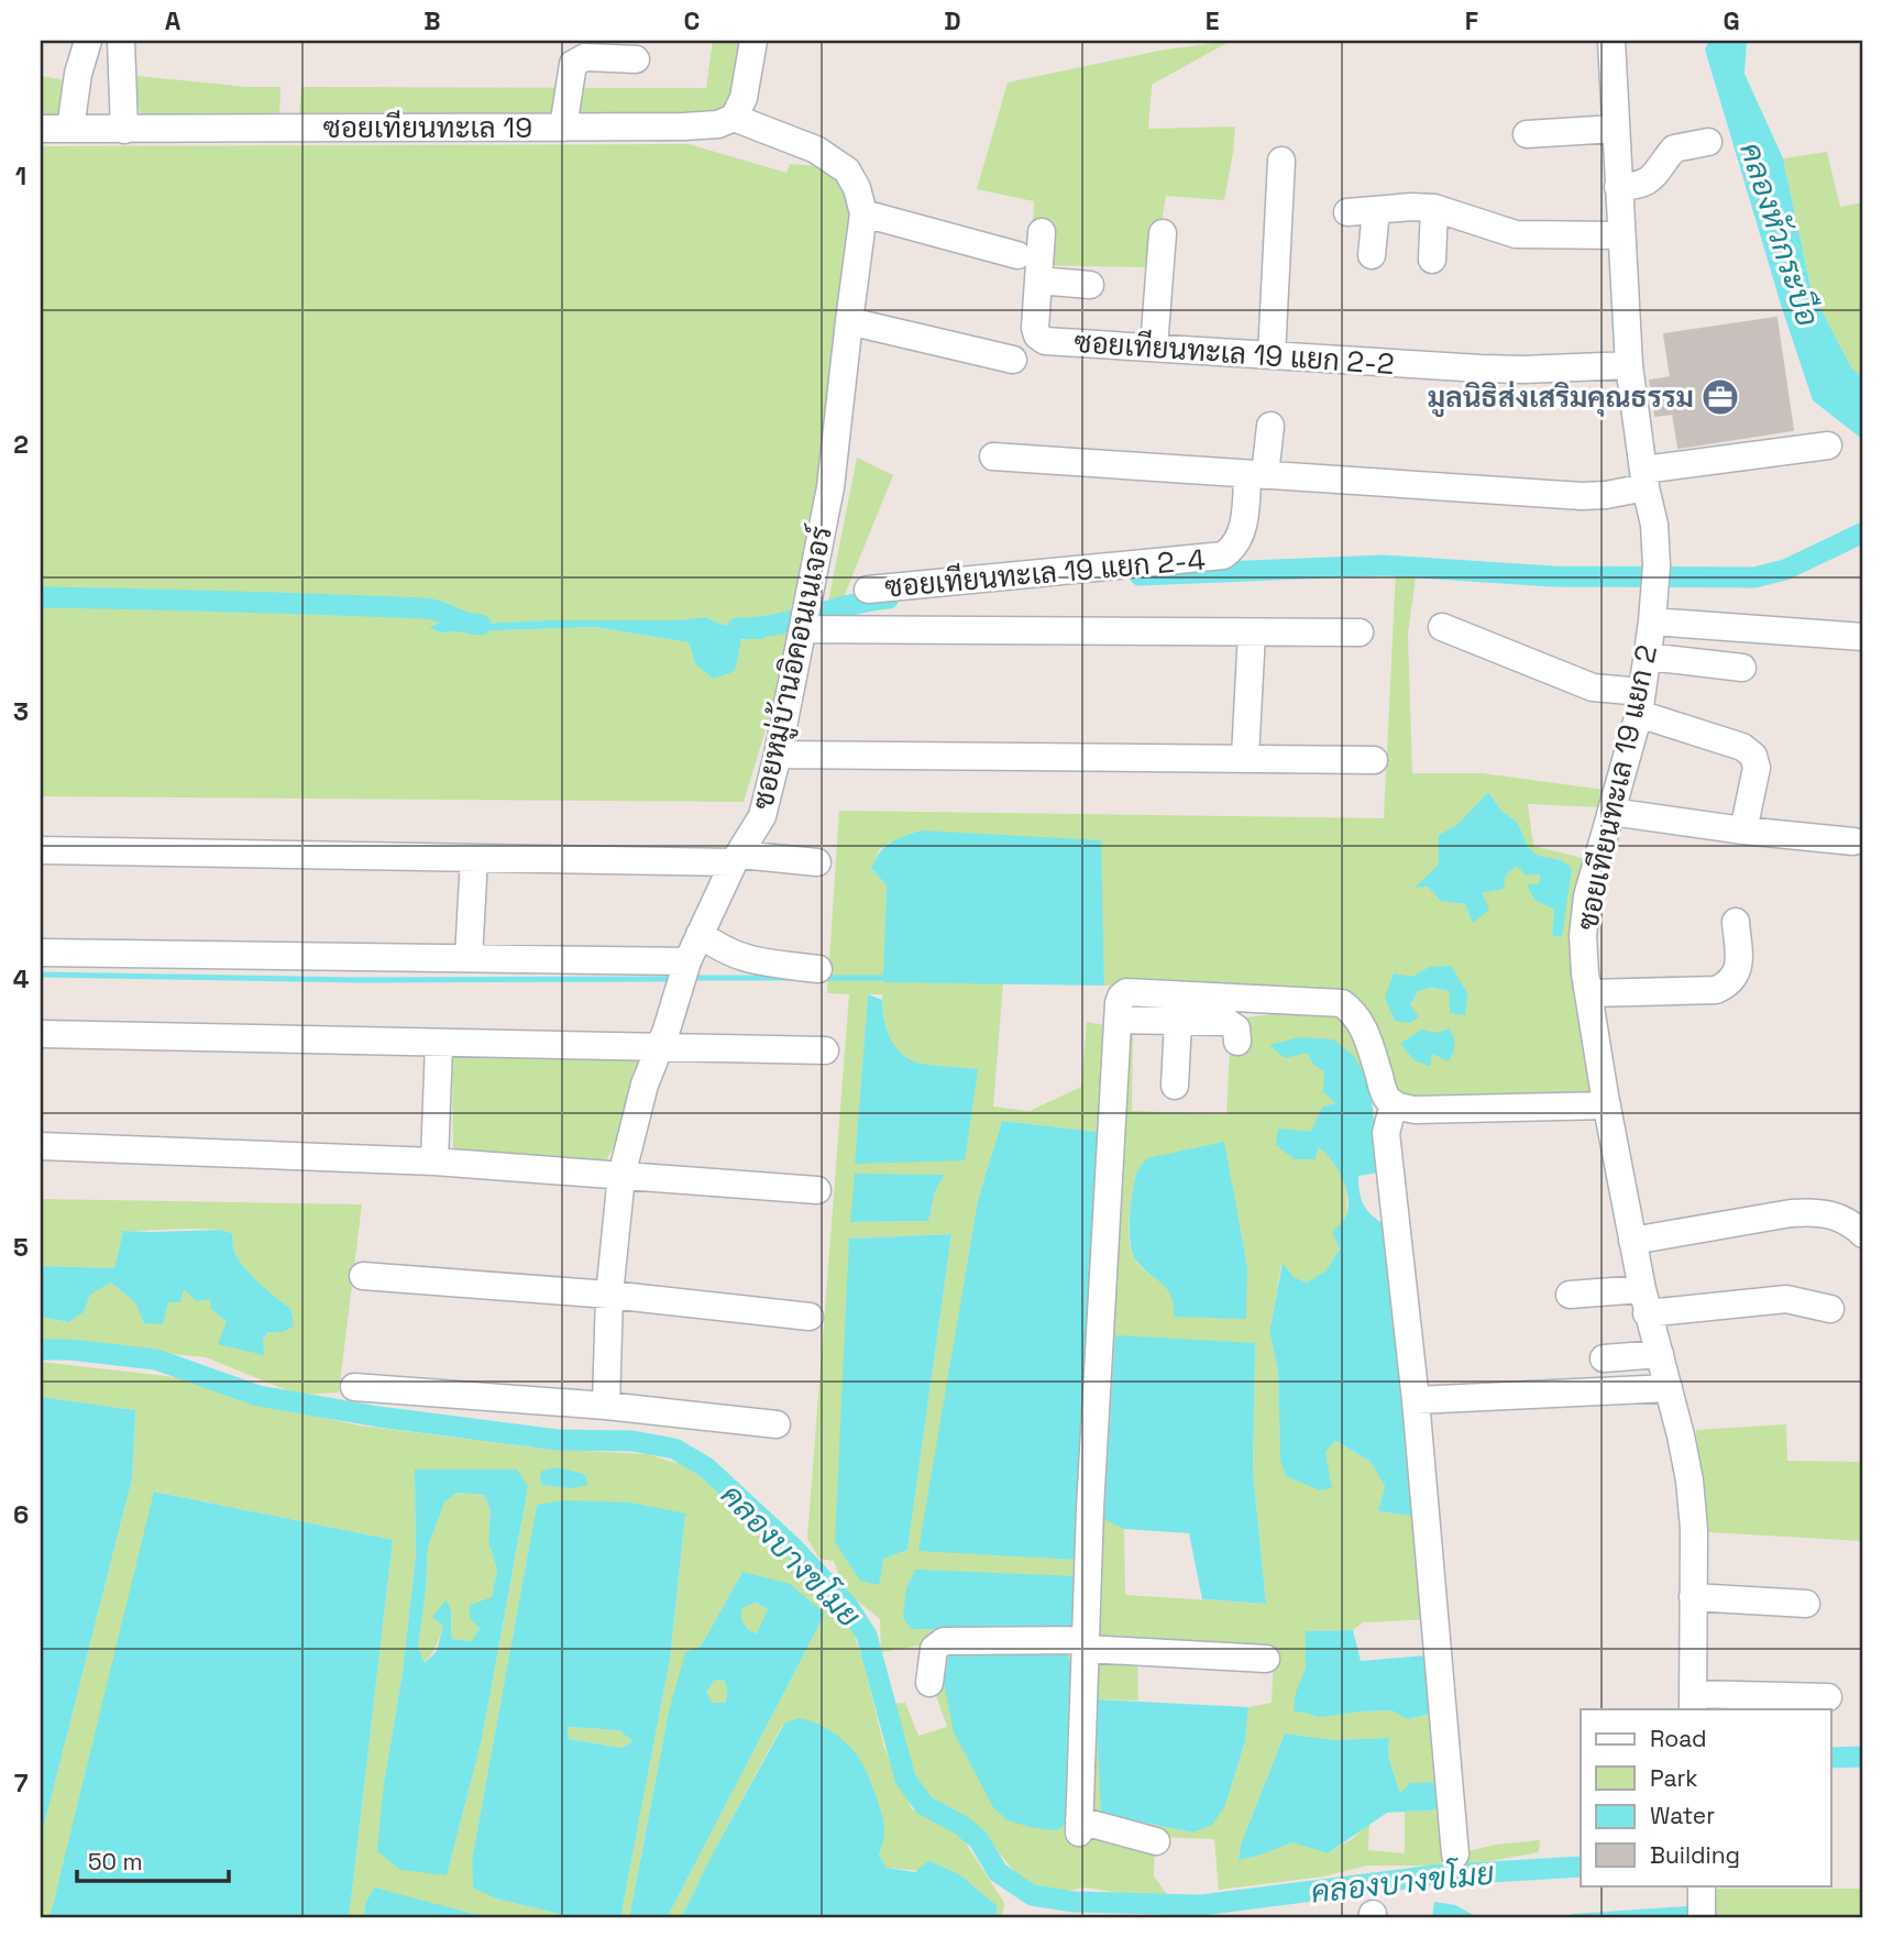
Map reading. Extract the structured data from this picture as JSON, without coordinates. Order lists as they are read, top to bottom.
{
  "streets": {
    "street": [
      "ซอยเทียนทะเล 19",
      "ซอยเทียนทะเล 19 แยก 2-2",
      "ซอยเทียนทะเล 19 แยก 2-4",
      "ซอยหมู่บ้านอิคอนเนเจอร์",
      "ซอยเทียนทะเล 19 แยก 2"
    ]
  },
  "crossings": [
    ["ซอยเทียนทะเล 19", "ซอยหมู่บ้านอิคอนเนเจอร์"],
    ["ซอยเทียนทะเล 19 แยก 2-2", "ซอยเทียนทะเล 19 แยก 2"]
  ],
  "water": ["คลองหัวกระบือ", "คลองบางขโมย"],
  "places": {
    "office": ["มูลนิธิส่งเสริมคุณธรรม"]
  },
  "legend": [
    "Road",
    "Park",
    "Water",
    "Building"
  ],
  "scale_bar": "50 m",
  "grid": {
    "columns": [
      "A",
      "B",
      "C",
      "D",
      "E",
      "F",
      "G"
    ],
    "rows": [
      "1",
      "2",
      "3",
      "4",
      "5",
      "6",
      "7"
    ]
  }
}
